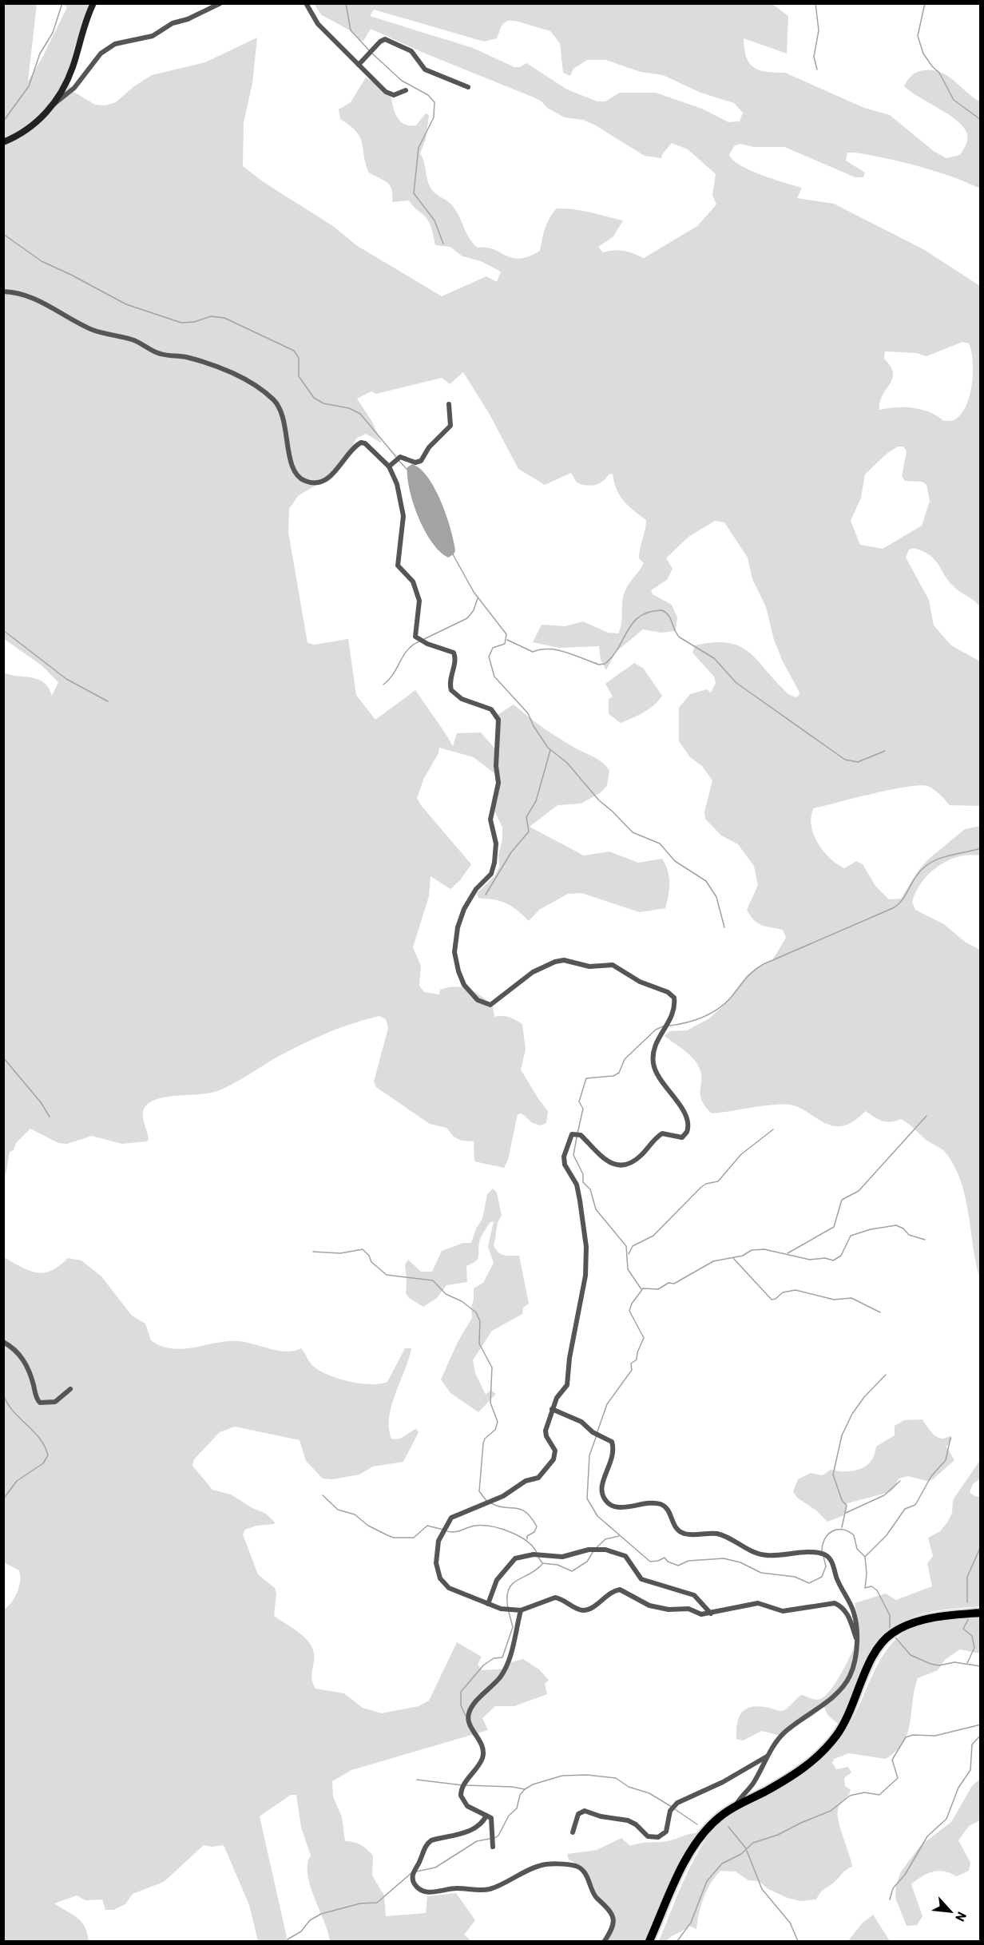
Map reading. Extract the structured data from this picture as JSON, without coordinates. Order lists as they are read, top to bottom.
{
  "north": "bottom right"
}
